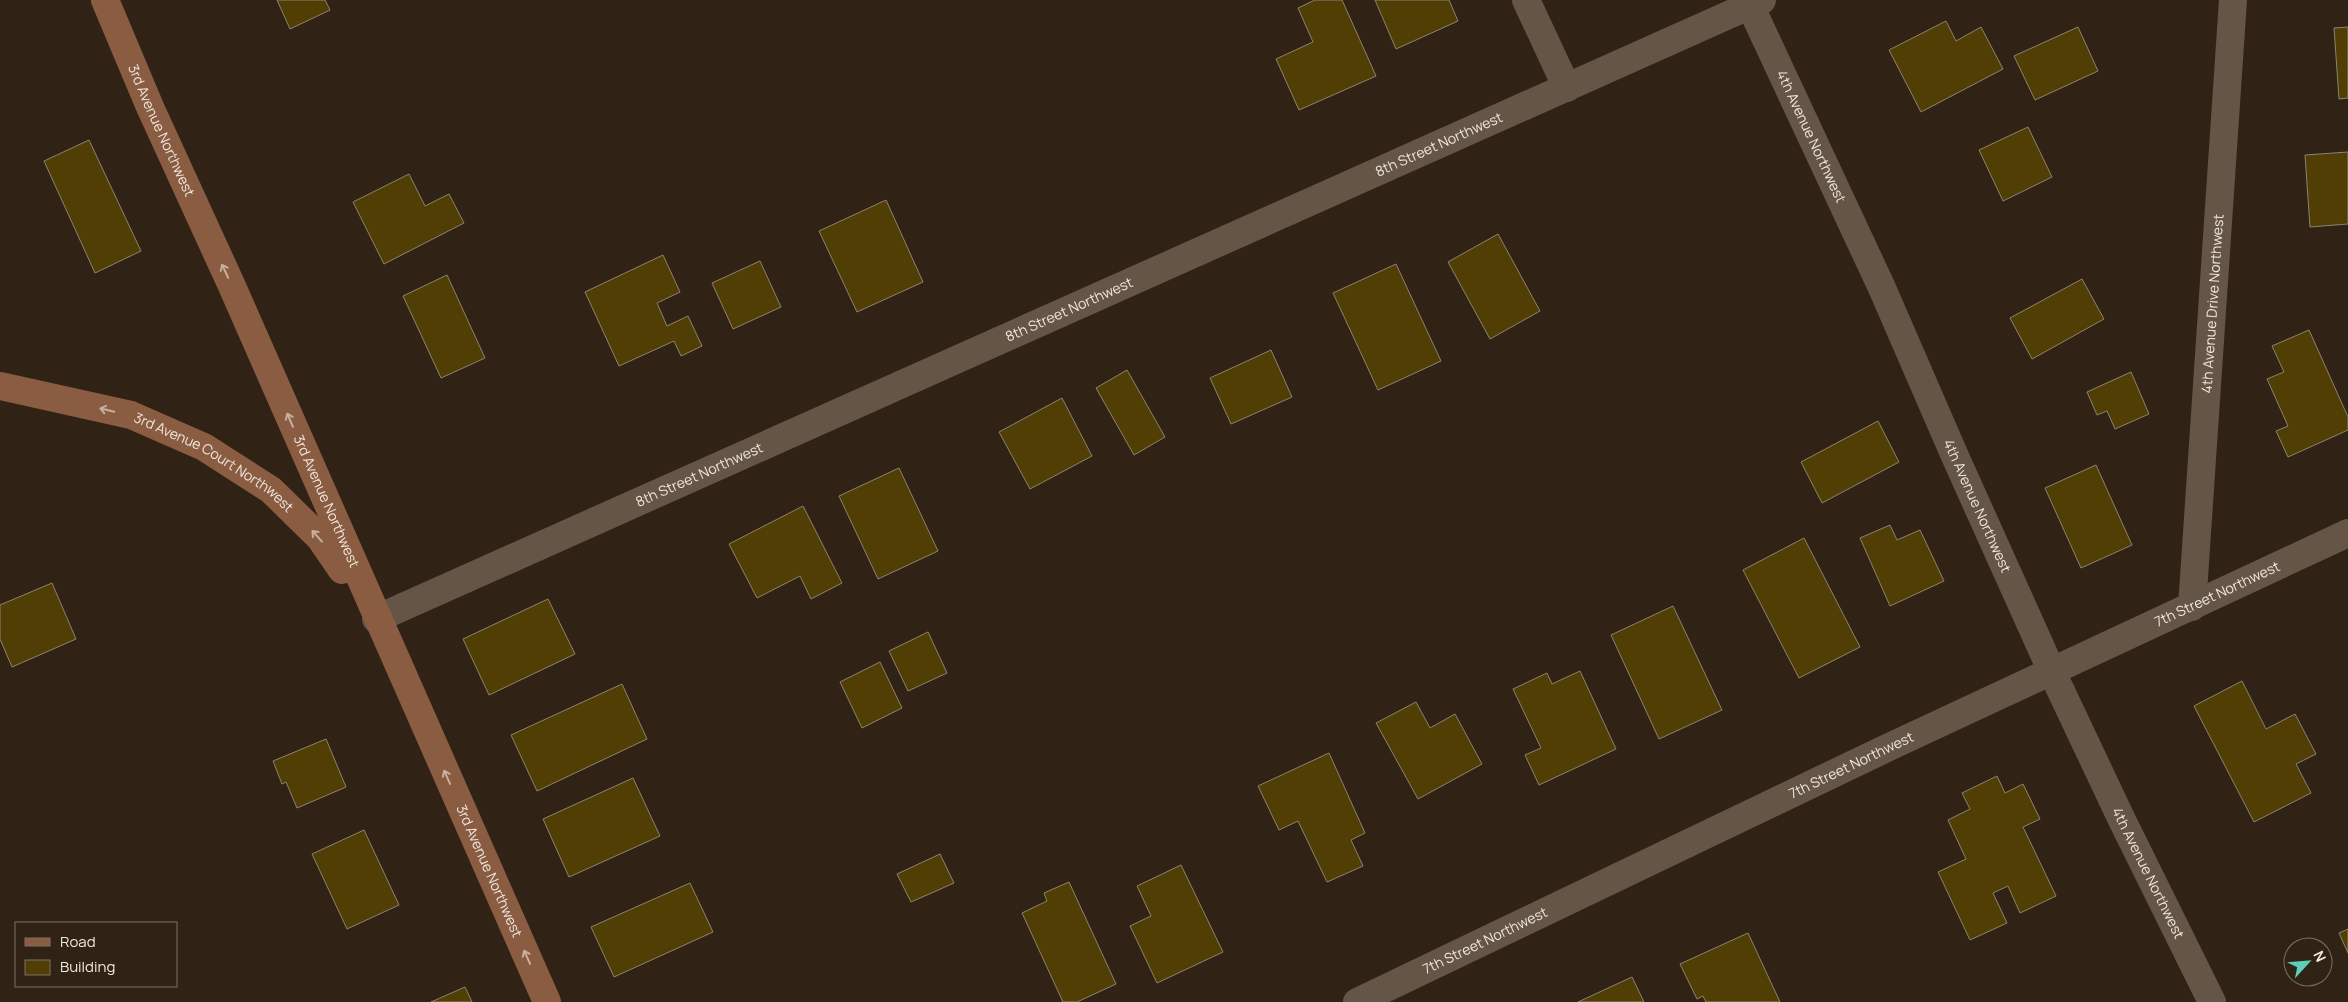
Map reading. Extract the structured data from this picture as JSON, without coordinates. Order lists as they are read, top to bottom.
{
  "streets": {
    "main road": ["3rd Avenue Northwest", "3rd Avenue Court Northwest"],
    "street": [
      "4th Avenue Northwest",
      "8th Street Northwest",
      "4th Avenue Drive Northwest",
      "7th Street Northwest"
    ]
  },
  "crossings": [
    ["3rd Avenue Northwest", "8th Street Northwest"],
    ["3rd Avenue Northwest", "3rd Avenue Court Northwest"],
    ["4th Avenue Northwest", "8th Street Northwest"],
    ["4th Avenue Northwest", "7th Street Northwest"],
    ["8th Street Northwest", "3rd Avenue Court Northwest"],
    ["4th Avenue Drive Northwest", "7th Street Northwest"]
  ],
  "one_way": ["3rd Avenue Northwest", "3rd Avenue Court Northwest"],
  "legend": ["Road", "Building"],
  "north": "top right"
}
